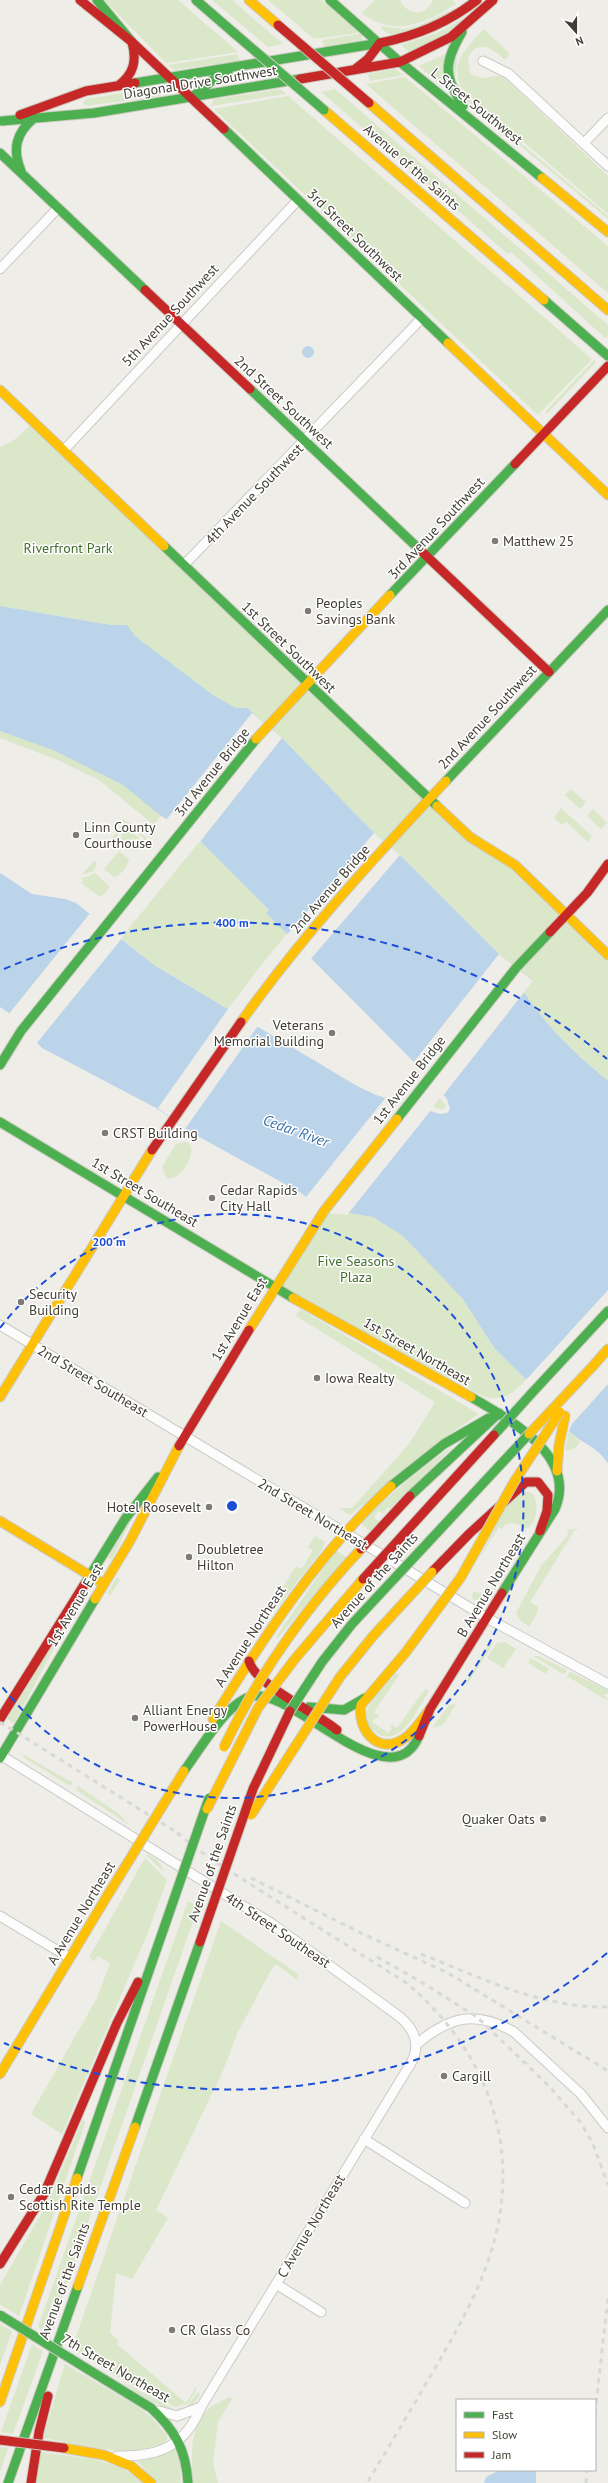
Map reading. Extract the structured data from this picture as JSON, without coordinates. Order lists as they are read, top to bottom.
{
  "streets": {
    "main road": [
      "Diagonal Drive Southwest",
      "L Street Southwest",
      "Avenue of the Saints",
      "3rd Street Southwest",
      "2nd Street Southwest",
      "3rd Avenue Southwest",
      "1st Street Southwest",
      "2nd Avenue Southwest",
      "3rd Avenue Bridge",
      "2nd Avenue Bridge",
      "1st Avenue Bridge",
      "1st Street Southeast",
      "1st Avenue East",
      "1st Street Northeast",
      "B Avenue Northeast",
      "A Avenue Northeast",
      "7th Street Northeast"
    ],
    "street": [
      "5th Avenue Southwest",
      "4th Avenue Southwest",
      "2nd Street Southeast",
      "2nd Street Northeast",
      "4th Street Southeast",
      "C Avenue Northeast"
    ]
  },
  "crossings": [
    ["Diagonal Drive Southwest", "L Street Southwest"],
    ["Diagonal Drive Southwest", "3rd Street Southwest"],
    ["3rd Street Southwest", "5th Avenue Southwest"],
    ["3rd Street Southwest", "4th Avenue Southwest"],
    ["3rd Street Southwest", "3rd Avenue Southwest"],
    ["5th Avenue Southwest", "2nd Street Southwest"],
    ["5th Avenue Southwest", "1st Street Southwest"],
    ["2nd Street Southwest", "4th Avenue Southwest"],
    ["2nd Street Southwest", "3rd Avenue Southwest"],
    ["2nd Street Southwest", "2nd Avenue Southwest"],
    ["4th Avenue Southwest", "1st Street Southwest"],
    ["3rd Avenue Southwest", "1st Street Southwest"],
    ["3rd Avenue Southwest", "3rd Avenue Bridge"],
    ["1st Street Southwest", "2nd Avenue Southwest"],
    ["1st Street Southwest", "1st Avenue Bridge"],
    ["2nd Avenue Southwest", "2nd Avenue Bridge"],
    ["2nd Avenue Bridge", "1st Street Southeast"],
    ["1st Avenue Bridge", "1st Avenue East"],
    ["1st Street Southeast", "1st Avenue East"],
    ["1st Street Southeast", "1st Street Northeast"],
    ["1st Avenue East", "1st Street Northeast"],
    ["1st Avenue East", "2nd Street Southeast"],
    ["1st Avenue East", "2nd Street Northeast"],
    ["1st Avenue East", "4th Street Southeast"],
    ["1st Street Northeast", "B Avenue Northeast"],
    ["1st Street Northeast", "A Avenue Northeast"],
    ["2nd Street Southeast", "2nd Street Northeast"],
    ["2nd Street Northeast", "B Avenue Northeast"],
    ["2nd Street Northeast", "A Avenue Northeast"],
    ["4th Street Southeast", "C Avenue Northeast"],
    ["C Avenue Northeast", "7th Street Northeast"]
  ],
  "water": ["Cedar River"],
  "parks": ["Riverfront Park", "Five Seasons Plaza"],
  "places": [
    "Matthew 25",
    "Peoples Savings Bank",
    "Linn County Courthouse",
    "Veterans Memorial Building",
    "CRST Building",
    "Cedar Rapids City Hall",
    "Security Building",
    "Iowa Realty",
    "Hotel Roosevelt",
    "Doubletree Hilton",
    "Alliant Energy PowerHouse",
    "Quaker Oats",
    "Cargill",
    "Cedar Rapids Scottish Rite Temple",
    "CR Glass Co"
  ],
  "legend": ["Fast", "Slow", "Jam"],
  "north": "bottom",
  "rings": ["400 m", "200 m"]
}
